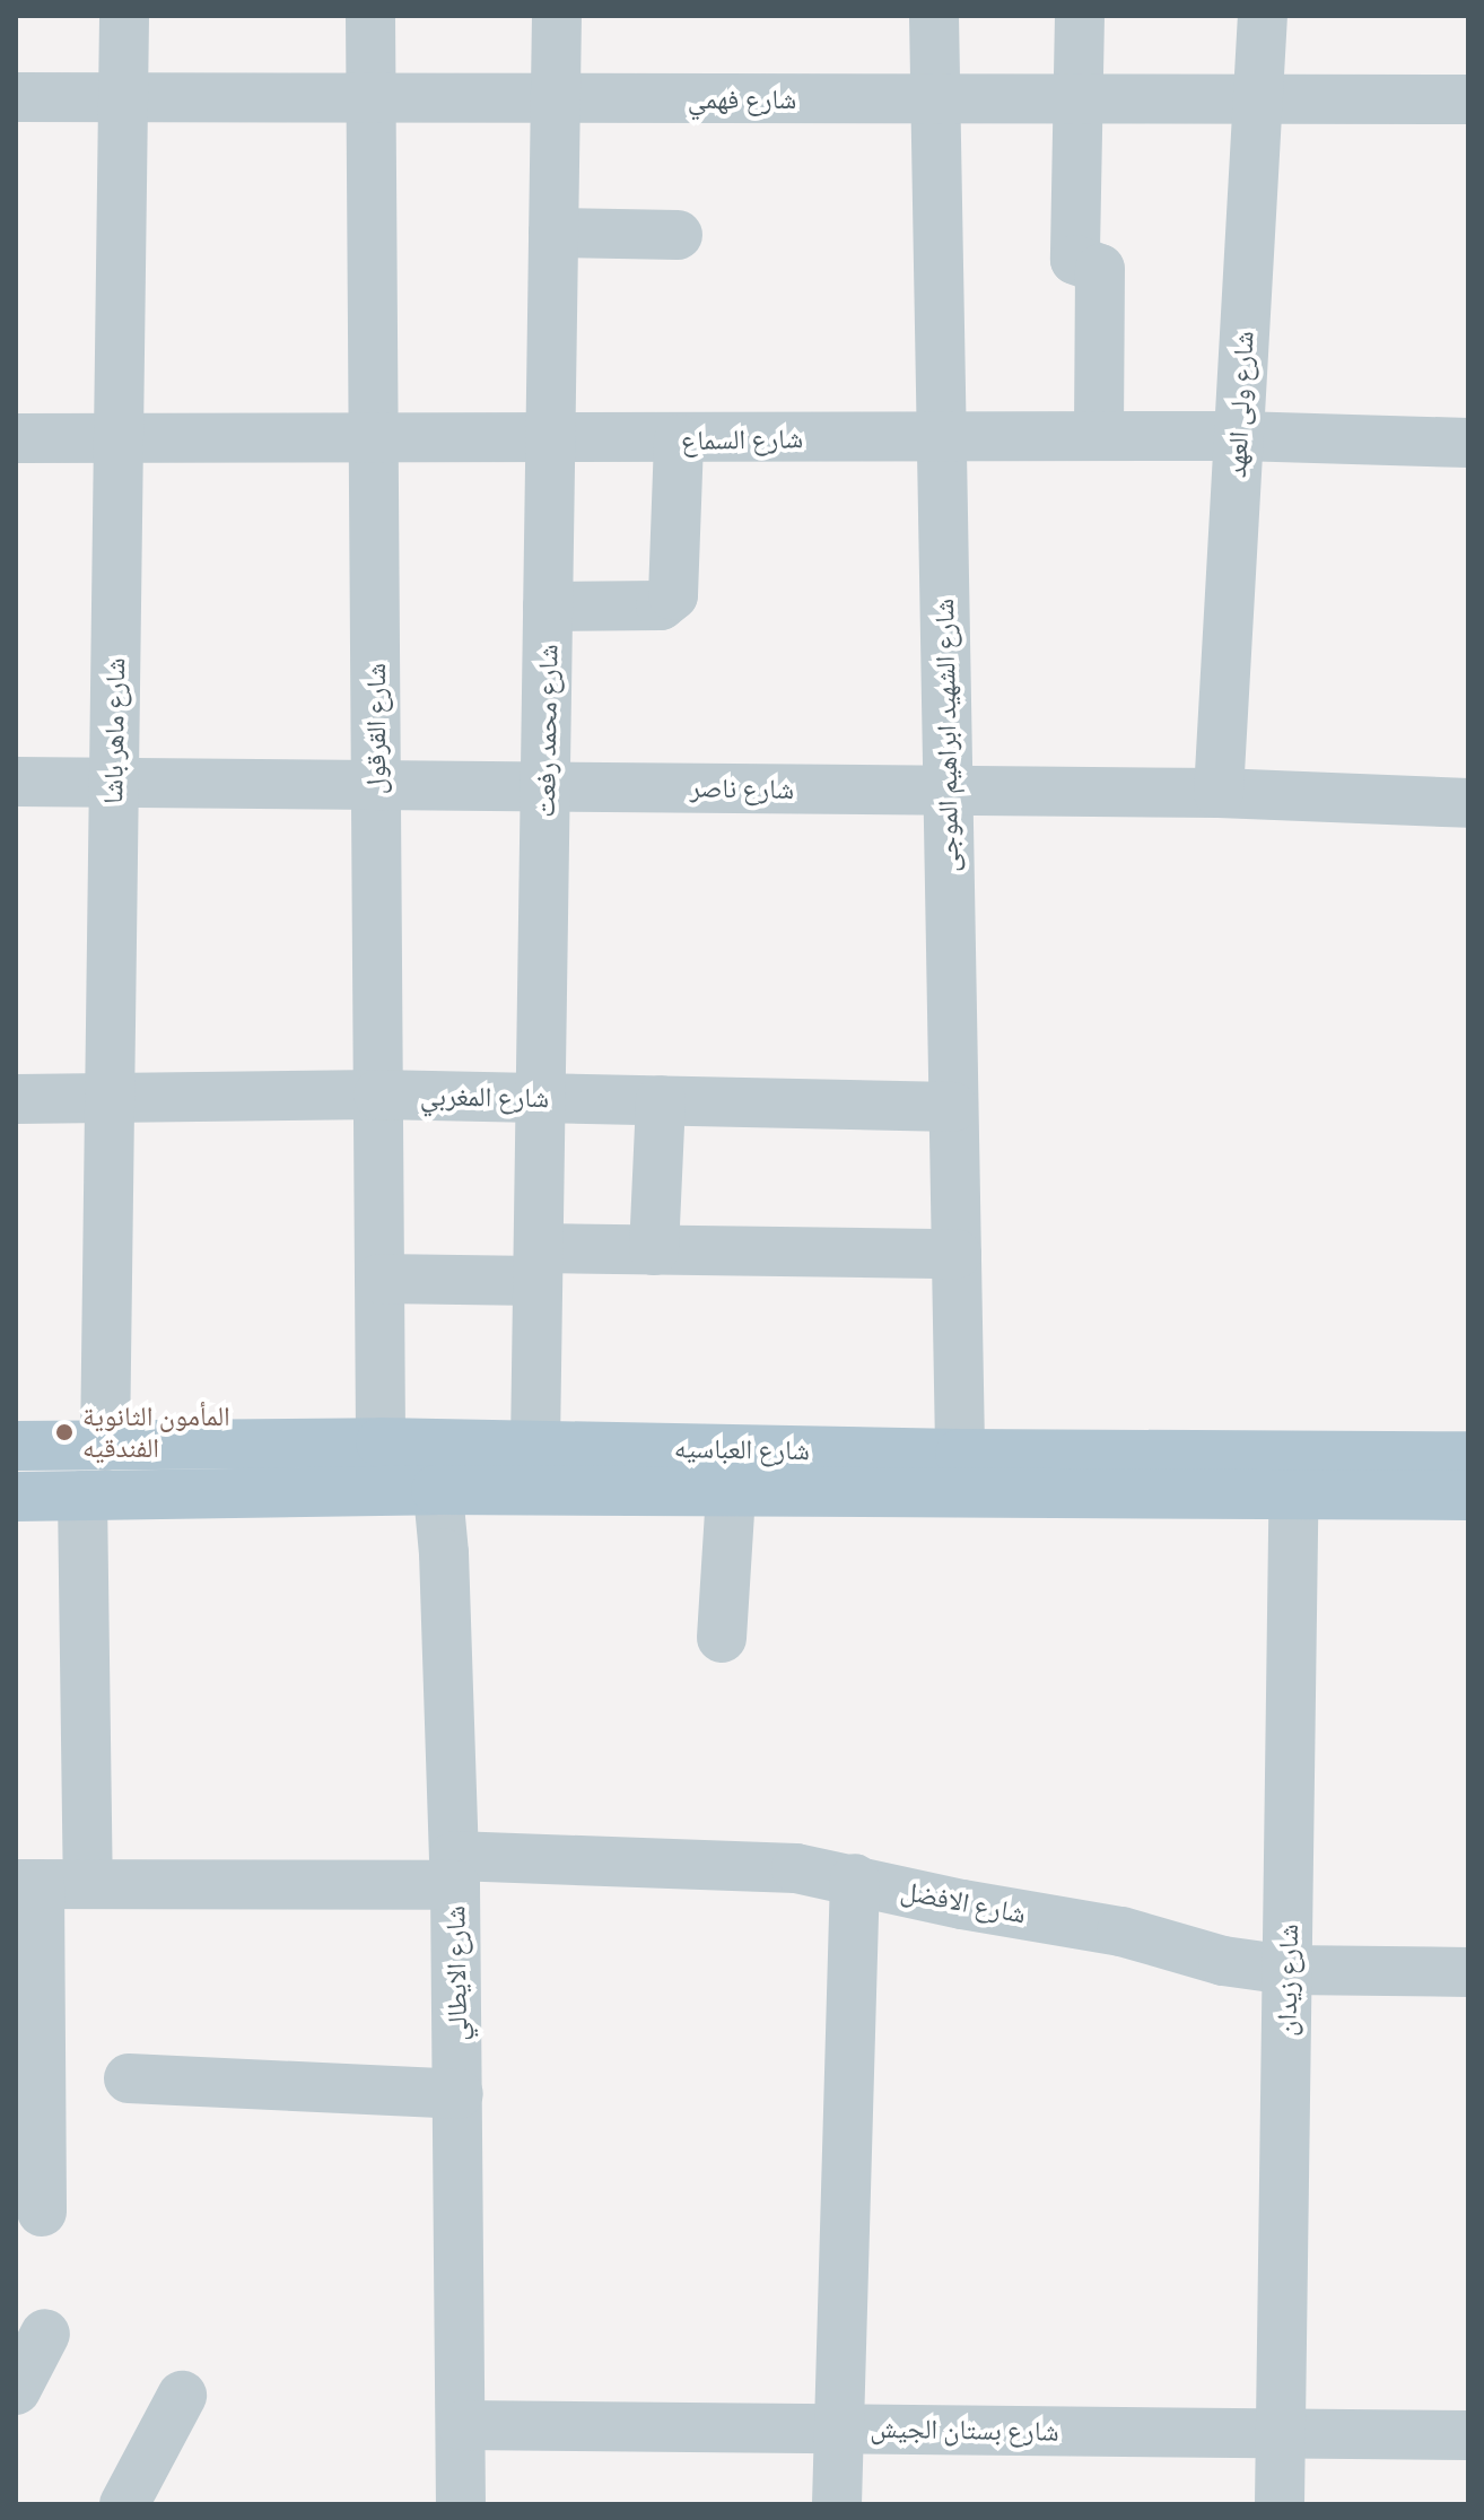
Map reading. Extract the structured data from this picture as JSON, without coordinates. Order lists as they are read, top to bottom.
{
  "streets": {
    "main road": ["شارع العباسيه"],
    "street": [
      "شارع فهمي",
      "شارع ولى العهد",
      "شارع السماع",
      "شارع القرقول",
      "شارع ماهر باشا",
      "شارع محمد رفعت",
      "شارع الشهيد ابراهيم الموجى",
      "شارع ناصر",
      "شارع المغربي",
      "شارع الافضل",
      "شارع الايطالي",
      "شارع زيدان",
      "شارع بستان الجيش"
    ]
  },
  "crossings": [
    ["شارع فهمي", "شارع ولى العهد"],
    ["شارع فهمي", "شارع القرقول"],
    ["شارع فهمي", "شارع ماهر باشا"],
    ["شارع فهمي", "شارع محمد رفعت"],
    ["شارع فهمي", "شارع الشهيد ابراهيم الموجى"],
    ["شارع ولى العهد", "شارع السماع"],
    ["شارع ولى العهد", "شارع ناصر"],
    ["شارع السماع", "شارع القرقول"],
    ["شارع السماع", "شارع ماهر باشا"],
    ["شارع السماع", "شارع محمد رفعت"],
    ["شارع السماع", "شارع الشهيد ابراهيم الموجى"],
    ["شارع القرقول", "شارع ناصر"],
    ["شارع القرقول", "شارع المغربي"],
    ["شارع القرقول", "شارع العباسيه"],
    ["شارع ماهر باشا", "شارع ناصر"],
    ["شارع ماهر باشا", "شارع المغربي"],
    ["شارع ماهر باشا", "شارع العباسيه"],
    ["شارع محمد رفعت", "شارع ناصر"],
    ["شارع محمد رفعت", "شارع المغربي"],
    ["شارع محمد رفعت", "شارع العباسيه"],
    ["شارع الشهيد ابراهيم الموجى", "شارع ناصر"],
    ["شارع الشهيد ابراهيم الموجى", "شارع المغربي"],
    ["شارع الشهيد ابراهيم الموجى", "شارع العباسيه"],
    ["شارع العباسيه", "شارع الايطالي"],
    ["شارع العباسيه", "شارع زيدان"],
    ["شارع الافضل", "شارع الايطالي"],
    ["شارع الافضل", "شارع زيدان"],
    ["شارع الايطالي", "شارع بستان الجيش"],
    ["شارع زيدان", "شارع بستان الجيش"]
  ],
  "places": ["المأمون الثانوية الفندقيه"]
}
